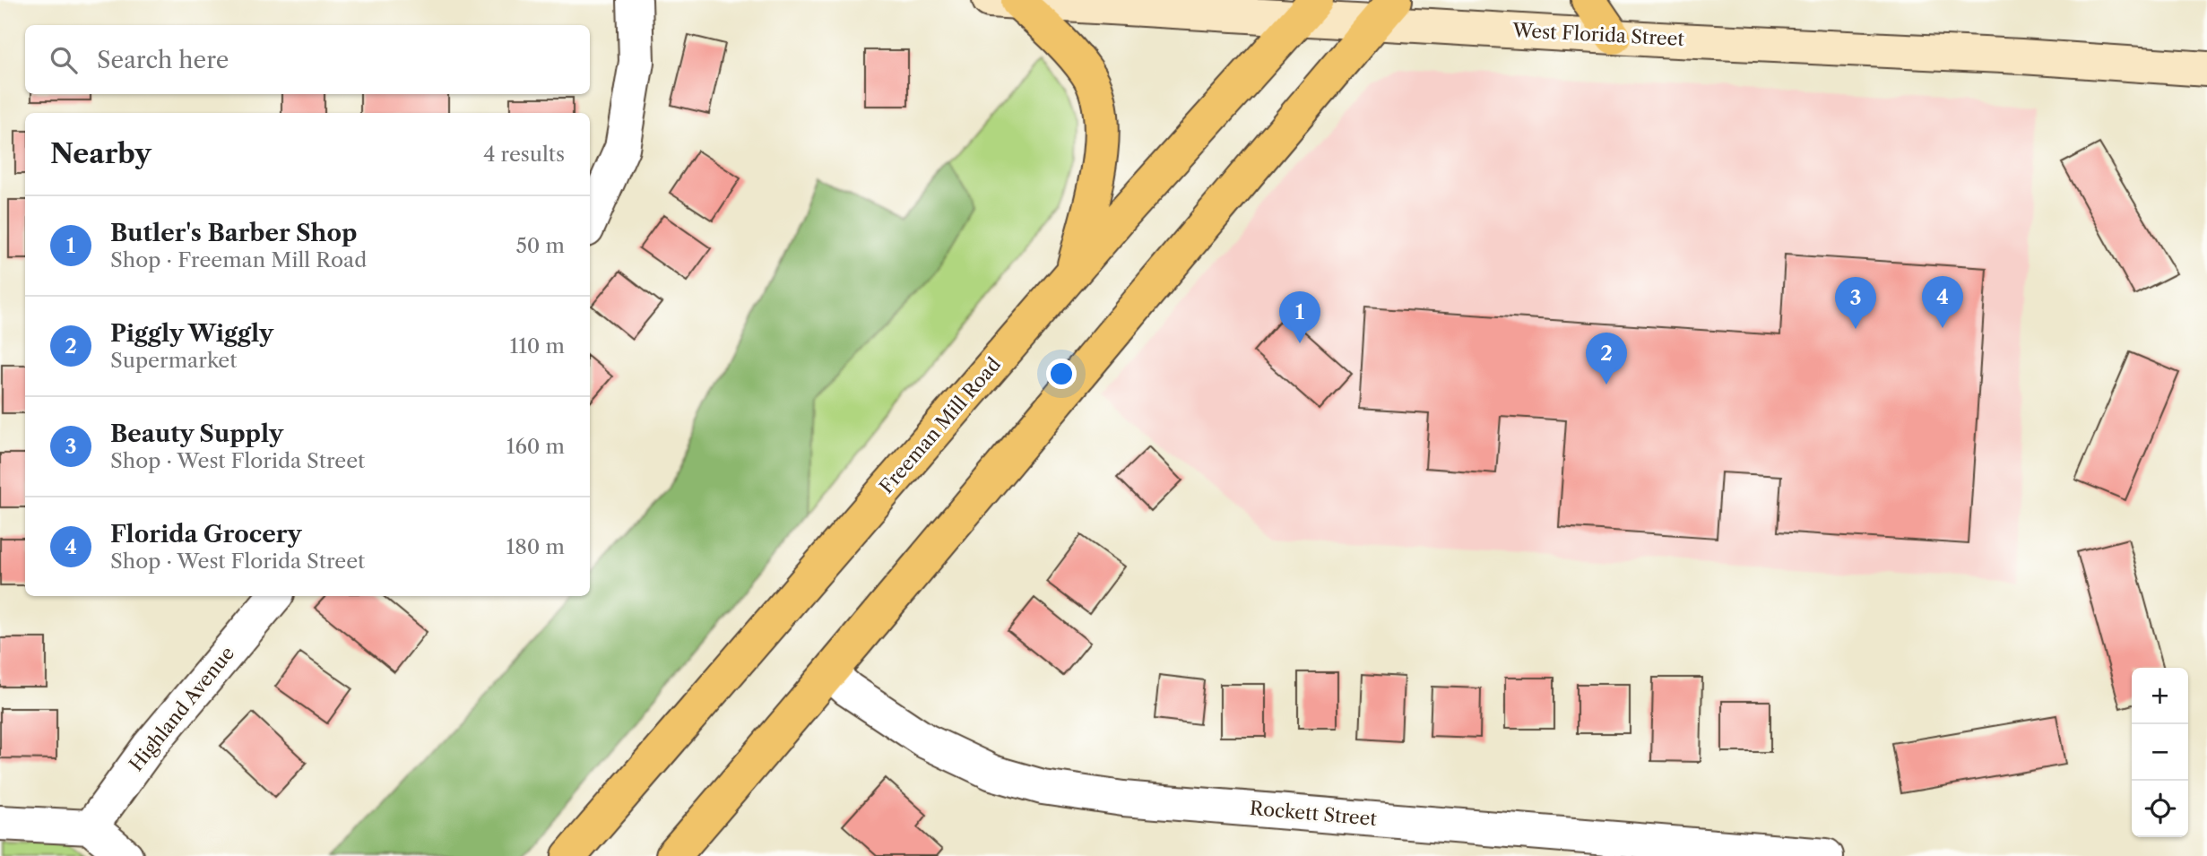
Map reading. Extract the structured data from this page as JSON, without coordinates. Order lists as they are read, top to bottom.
{
  "streets": {
    "main road": ["West Florida Street", "Freeman Mill Road"],
    "street": ["Highland Avenue", "Rockett Street"]
  },
  "crossings": [
    ["West Florida Street", "Freeman Mill Road"]
  ],
  "page": {
    "search": "Search here",
    "heading": ["Nearby", "4 results"],
    "list": [
      {
        "mark": "1",
        "name": "Butler's Barber Shop",
        "note": "Shop · Freeman Mill Road",
        "value": "50 m"
      },
      {
        "mark": "2",
        "name": "Piggly Wiggly",
        "note": "Supermarket",
        "value": "110 m"
      },
      {
        "mark": "3",
        "name": "Beauty Supply",
        "note": "Shop · West Florida Street",
        "value": "160 m"
      },
      {
        "mark": "4",
        "name": "Florida Grocery",
        "note": "Shop · West Florida Street",
        "value": "180 m"
      }
    ],
    "pins": [
      "4",
      "3",
      "1",
      "2"
    ],
    "map_buttons": ["+", "−"]
  }
}
